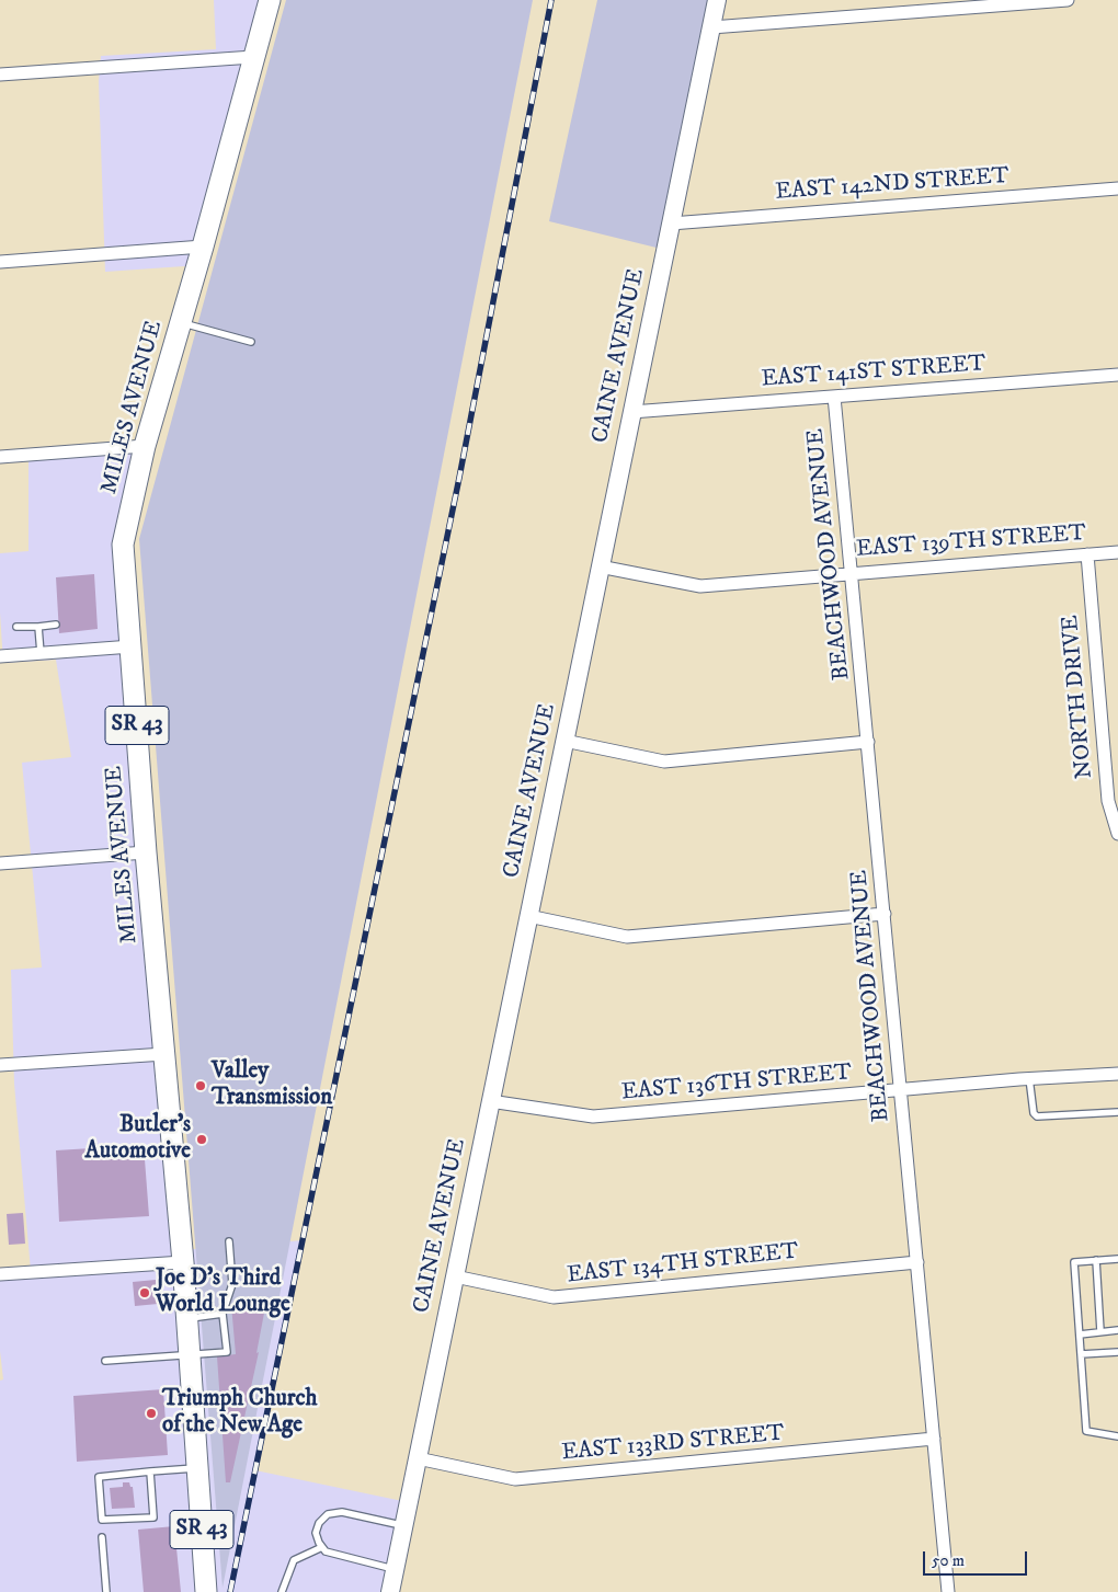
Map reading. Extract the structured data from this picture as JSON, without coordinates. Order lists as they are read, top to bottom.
{
  "streets": {
    "main road": ["MILES AVENUE", "SR 43"],
    "street": [
      "EAST 142ND STREET",
      "CAINE AVENUE",
      "EAST 141ST STREET",
      "EAST 139TH STREET",
      "BEACHWOOD AVENUE",
      "NORTH DRIVE",
      "EAST 136TH STREET",
      "EAST 134TH STREET",
      "EAST 133RD STREET"
    ]
  },
  "crossings": [
    ["EAST 142ND STREET", "CAINE AVENUE"],
    ["CAINE AVENUE", "EAST 141ST STREET"],
    ["CAINE AVENUE", "EAST 139TH STREET"],
    ["CAINE AVENUE", "EAST 136TH STREET"],
    ["CAINE AVENUE", "EAST 134TH STREET"],
    ["CAINE AVENUE", "EAST 133RD STREET"],
    ["EAST 141ST STREET", "BEACHWOOD AVENUE"],
    ["EAST 139TH STREET", "BEACHWOOD AVENUE"],
    ["EAST 139TH STREET", "NORTH DRIVE"],
    ["BEACHWOOD AVENUE", "EAST 136TH STREET"],
    ["BEACHWOOD AVENUE", "EAST 134TH STREET"],
    ["BEACHWOOD AVENUE", "EAST 133RD STREET"]
  ],
  "places": [
    "Valley Transmission",
    "Butler's Automotive",
    "Joe D's Third World Lounge",
    "Triumph Church of the New Age"
  ],
  "scale_bar": "50 m"
}
